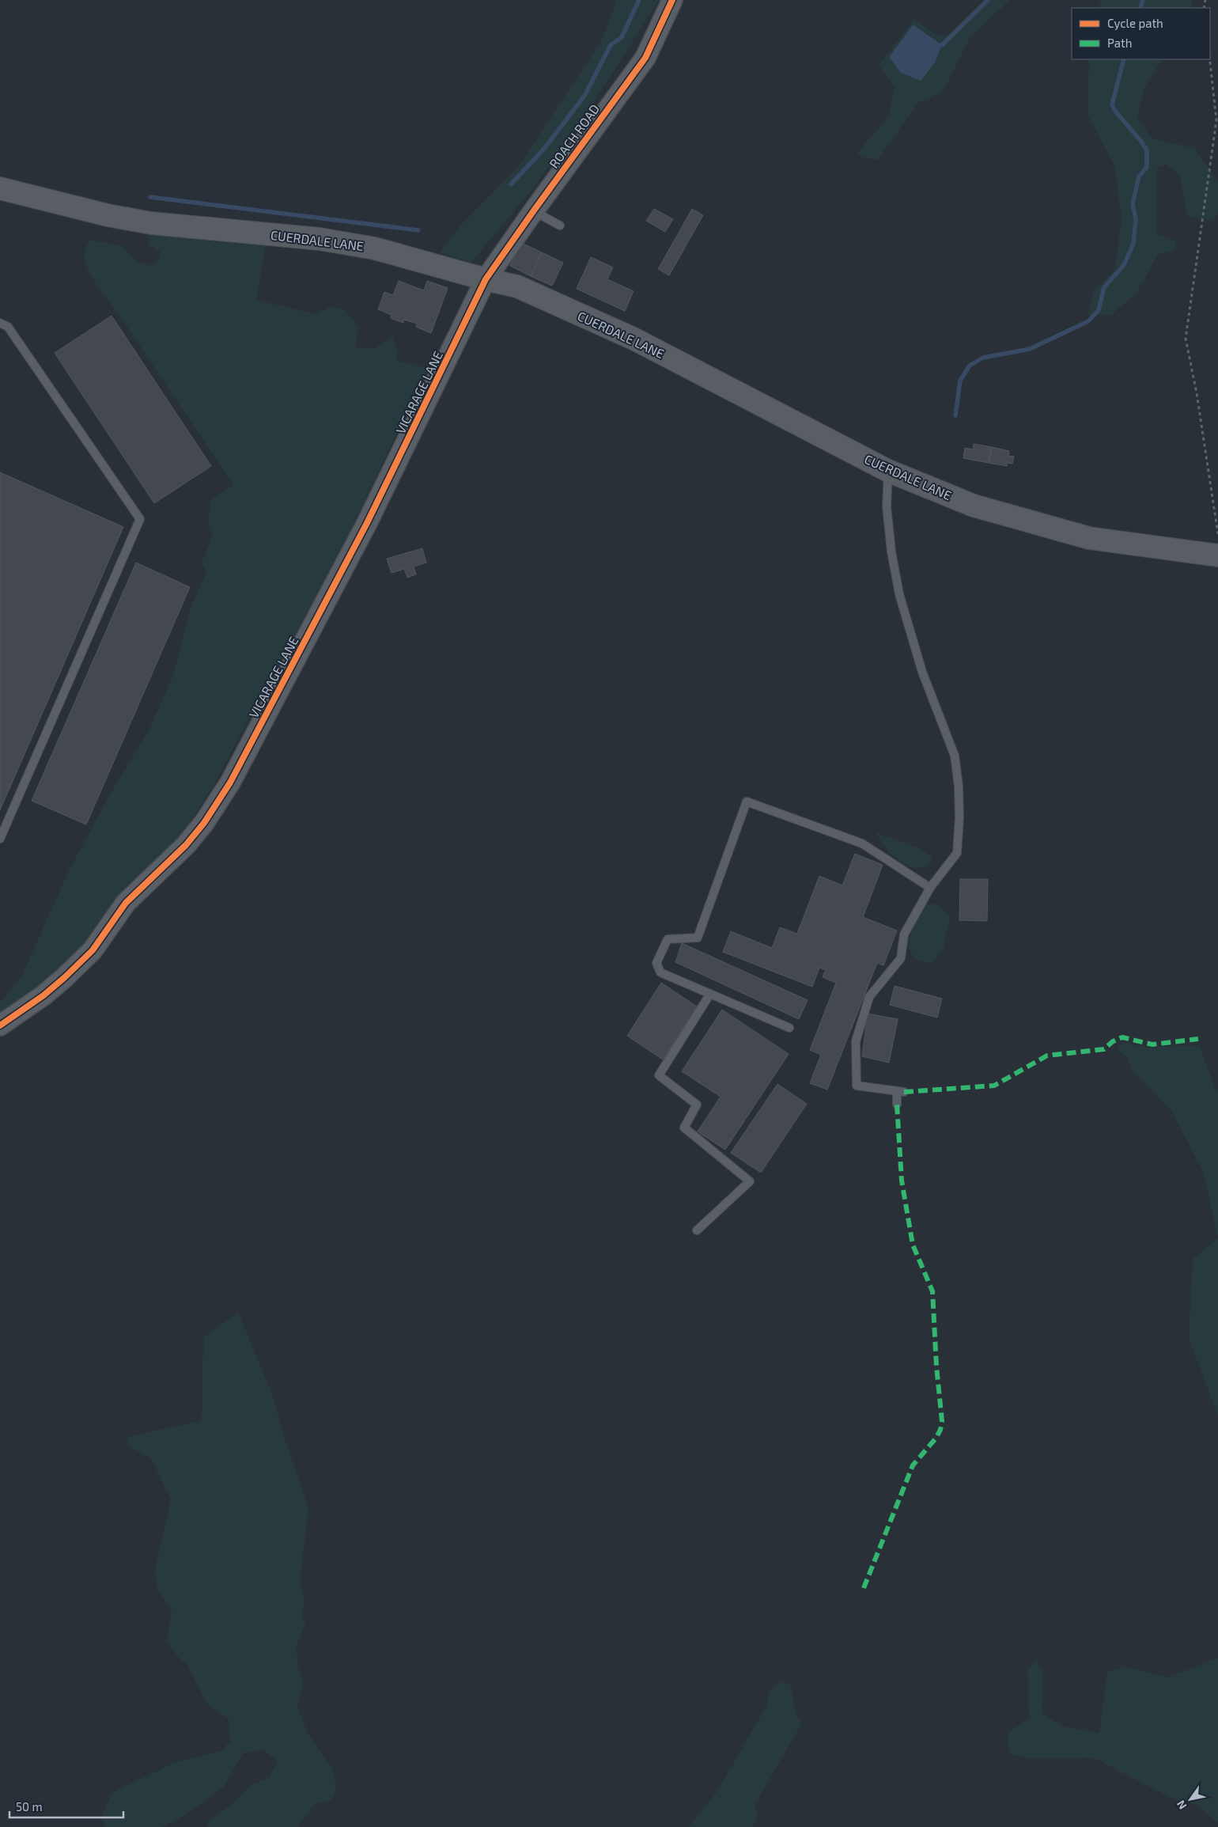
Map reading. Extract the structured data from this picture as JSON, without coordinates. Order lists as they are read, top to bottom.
{
  "streets": {
    "main road": ["CUERDALE LANE"],
    "street": ["ROACH ROAD", "VICARAGE LANE"]
  },
  "crossings": [
    ["ROACH ROAD", "CUERDALE LANE"],
    ["ROACH ROAD", "VICARAGE LANE"],
    ["CUERDALE LANE", "VICARAGE LANE"]
  ],
  "legend": ["Cycle path", "Path"],
  "scale_bar": "50 m",
  "north": "bottom left"
}
